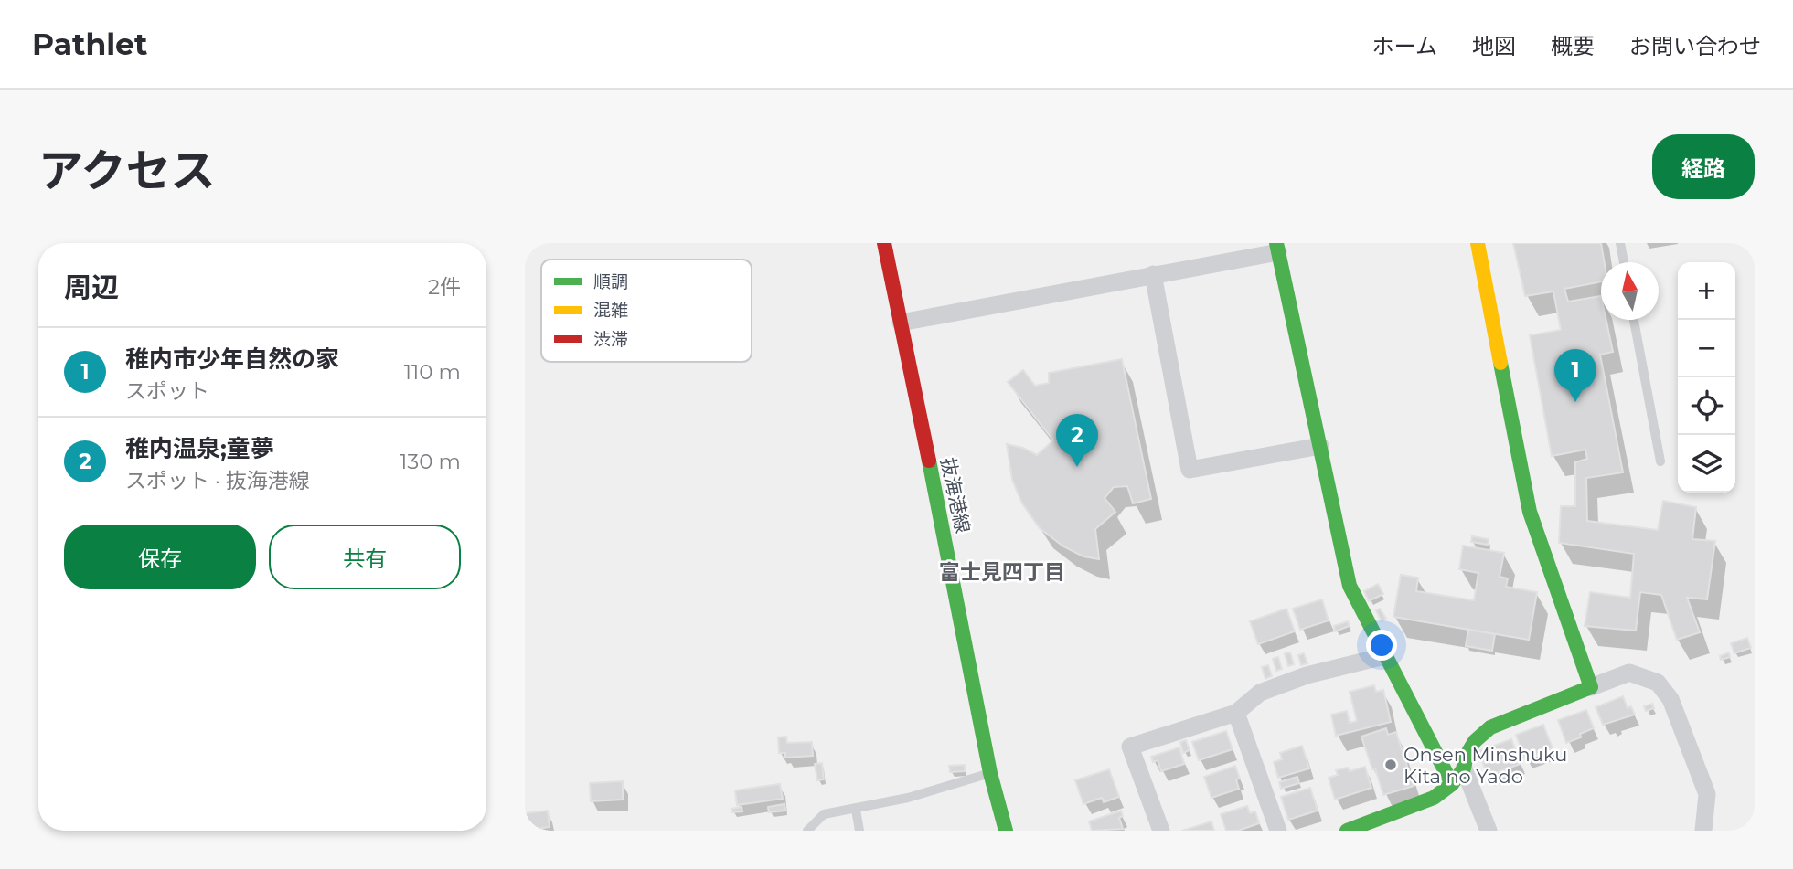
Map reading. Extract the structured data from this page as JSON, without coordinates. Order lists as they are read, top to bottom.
{
  "streets": {
    "street": ["抜海港線"]
  },
  "districts": ["富士見四丁目"],
  "places": ["Onsen Minshuku Kita no Yado"],
  "legend": ["順調", "混雑", "渋滞"],
  "north": "top",
  "page": {
    "header": "Pathlet",
    "nav": [
      "ホーム",
      "地図",
      "概要",
      "お問い合わせ"
    ],
    "title": "アクセス",
    "buttons": [
      "経路",
      ["保存", "共有"]
    ],
    "heading": ["周辺", "2件"],
    "map_buttons": ["+", "−"],
    "list": [
      {
        "mark": "1",
        "name": "稚内市少年自然の家",
        "note": "スポット",
        "value": "110 m"
      },
      {
        "mark": "2",
        "name": "稚内温泉;童夢",
        "note": "スポット · 抜海港線",
        "value": "130 m"
      }
    ],
    "pins": ["1", "2"]
  }
}
